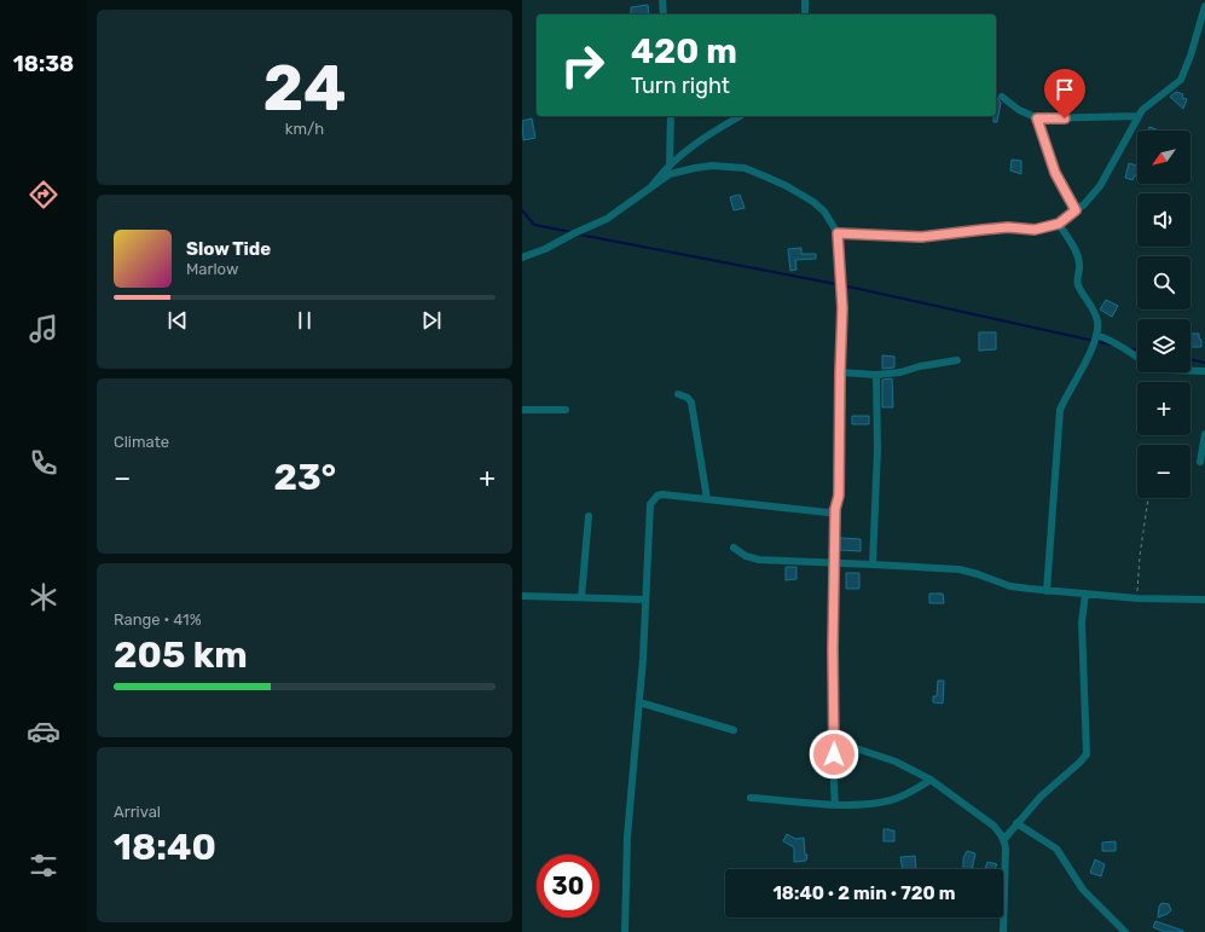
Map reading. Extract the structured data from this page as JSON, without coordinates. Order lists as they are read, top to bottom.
{
  "north": "bottom left",
  "page": {
    "tabs": "18:38",
    "tile": [
      ["24", "km/h"],
      "Climate",
      ["Range · 41%", "205 km"],
      ["Arrival", "18:40"]
    ],
    "turn": ["420 m", "Turn right"],
    "map_buttons": ["+", "−"],
    "song": ["Slow Tide", "Marlow"],
    "heat": ["−", "23°", "+"],
    "limit": "30",
    "trip": "18:40 · 2 min · 720 m"
  }
}
